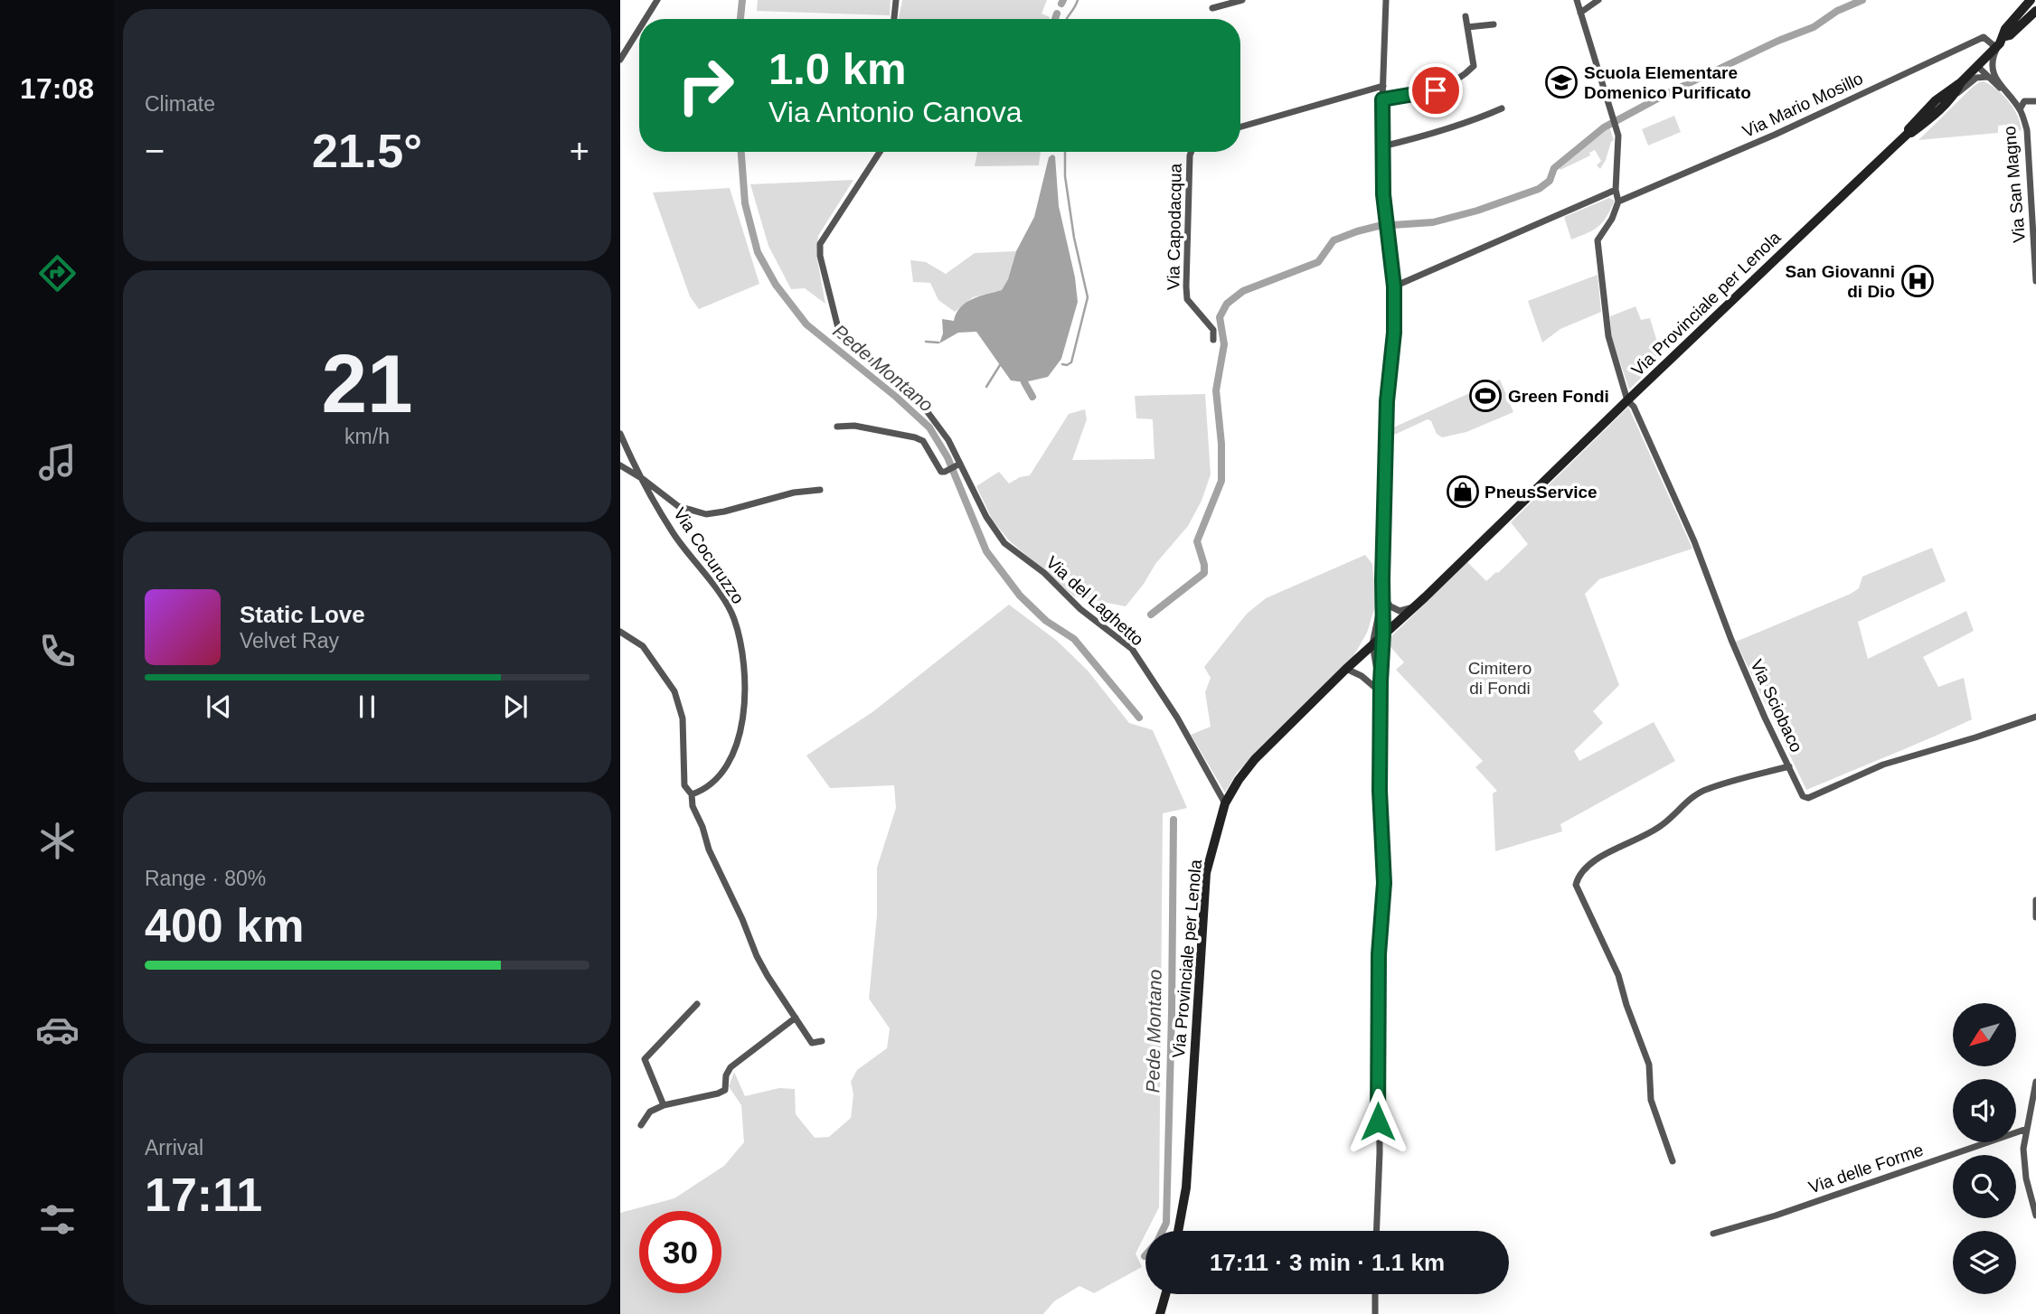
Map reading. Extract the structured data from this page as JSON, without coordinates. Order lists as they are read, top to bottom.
{
  "streets": {
    "main road": ["Via Provinciale per Lenola"],
    "street": [
      "Via Mario Mosillo",
      "Via San Magno",
      "Via Capodacqua",
      "Via Cocuruzzo",
      "Via del Laghetto",
      "Via Sciobaco",
      "Via delle Forme"
    ]
  },
  "crossings": [
    ["Via Mario Mosillo", "Via Provinciale per Lenola"],
    ["Via Mario Mosillo", "Via Sciobaco"],
    ["Via San Magno", "Via Provinciale per Lenola"],
    ["Via Provinciale per Lenola", "Via del Laghetto"],
    ["Via Provinciale per Lenola", "Via Sciobaco"]
  ],
  "water": ["Pede Montano"],
  "parks": ["Cimitero di Fondi"],
  "places": {
    "school or university": ["Scuola Elementare Domenico Purificato"],
    "hospital": ["San Giovanni di Dio"],
    "sports": ["Green Fondi"],
    "shop": ["PneusService"]
  },
  "north": "bottom left",
  "page": {
    "tabs": "17:08",
    "tile": [
      "Climate",
      ["21", "km/h"],
      ["Range · 80%", "400 km"],
      ["Arrival", "17:11"]
    ],
    "turn": ["1.0 km", "Via Antonio Canova"],
    "heat": ["−", "21.5°", "+"],
    "song": ["Static Love", "Velvet Ray"],
    "limit": "30",
    "trip": "17:11 · 3 min · 1.1 km"
  }
}
